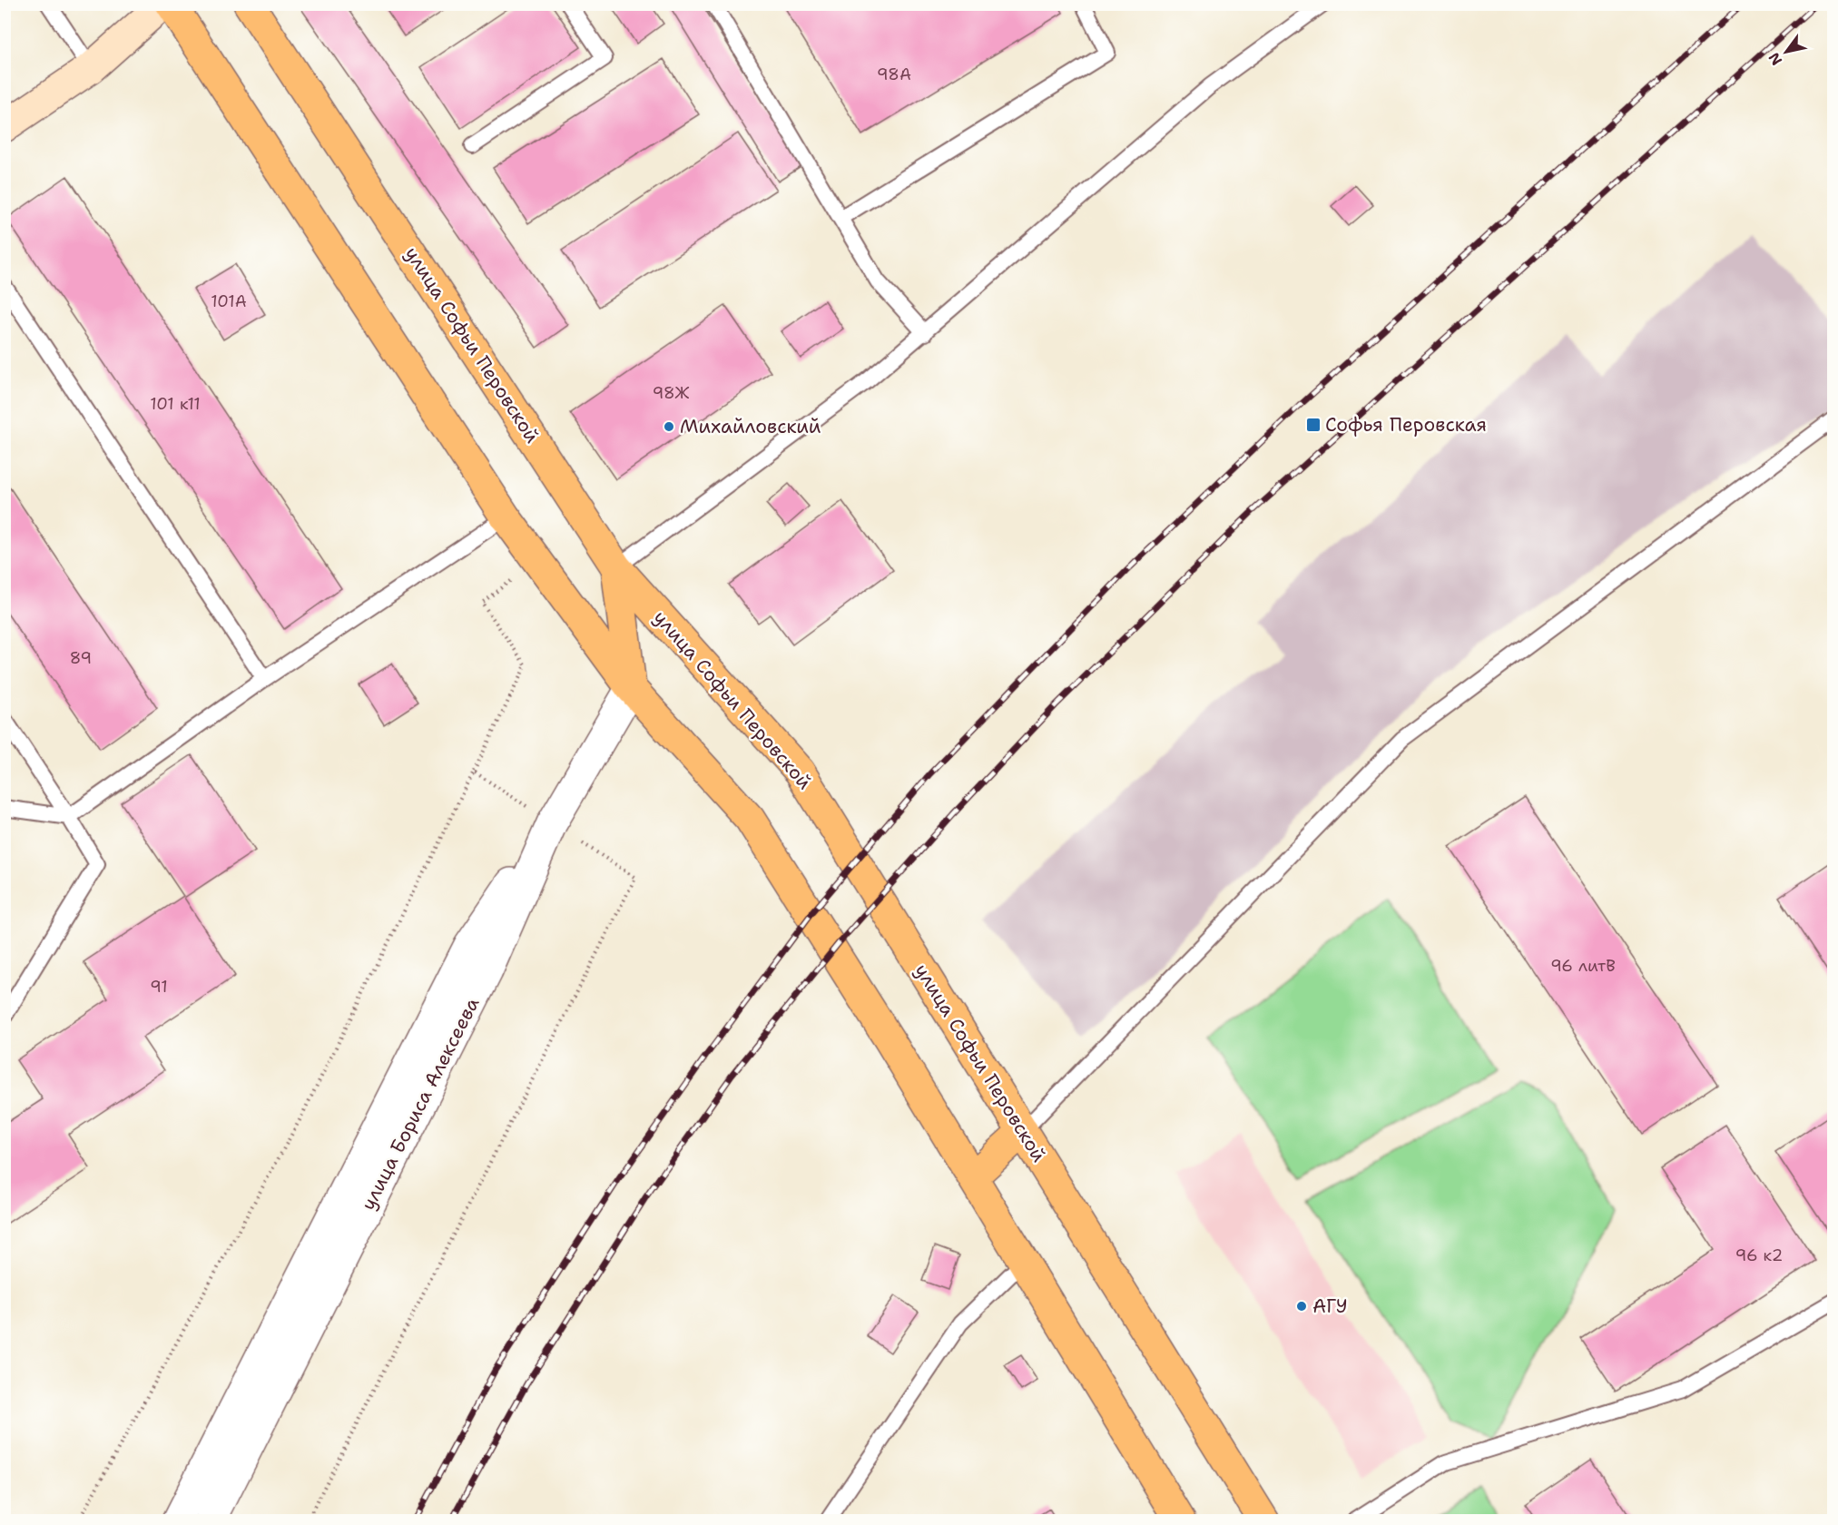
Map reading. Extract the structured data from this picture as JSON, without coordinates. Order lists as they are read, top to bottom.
{
  "streets": {
    "main road": ["улица Софьи Перовской"],
    "street": ["улица Бориса Алексеева"]
  },
  "places": {
    "transit": ["Софья Перовская"],
    "other": ["Михайловский", "АГУ"]
  },
  "house_numbers": [
    "98А",
    "101А",
    "98Ж",
    "101 к11",
    "89",
    "96 литВ",
    "91",
    "96 к2"
  ],
  "north": "bottom left"
}
